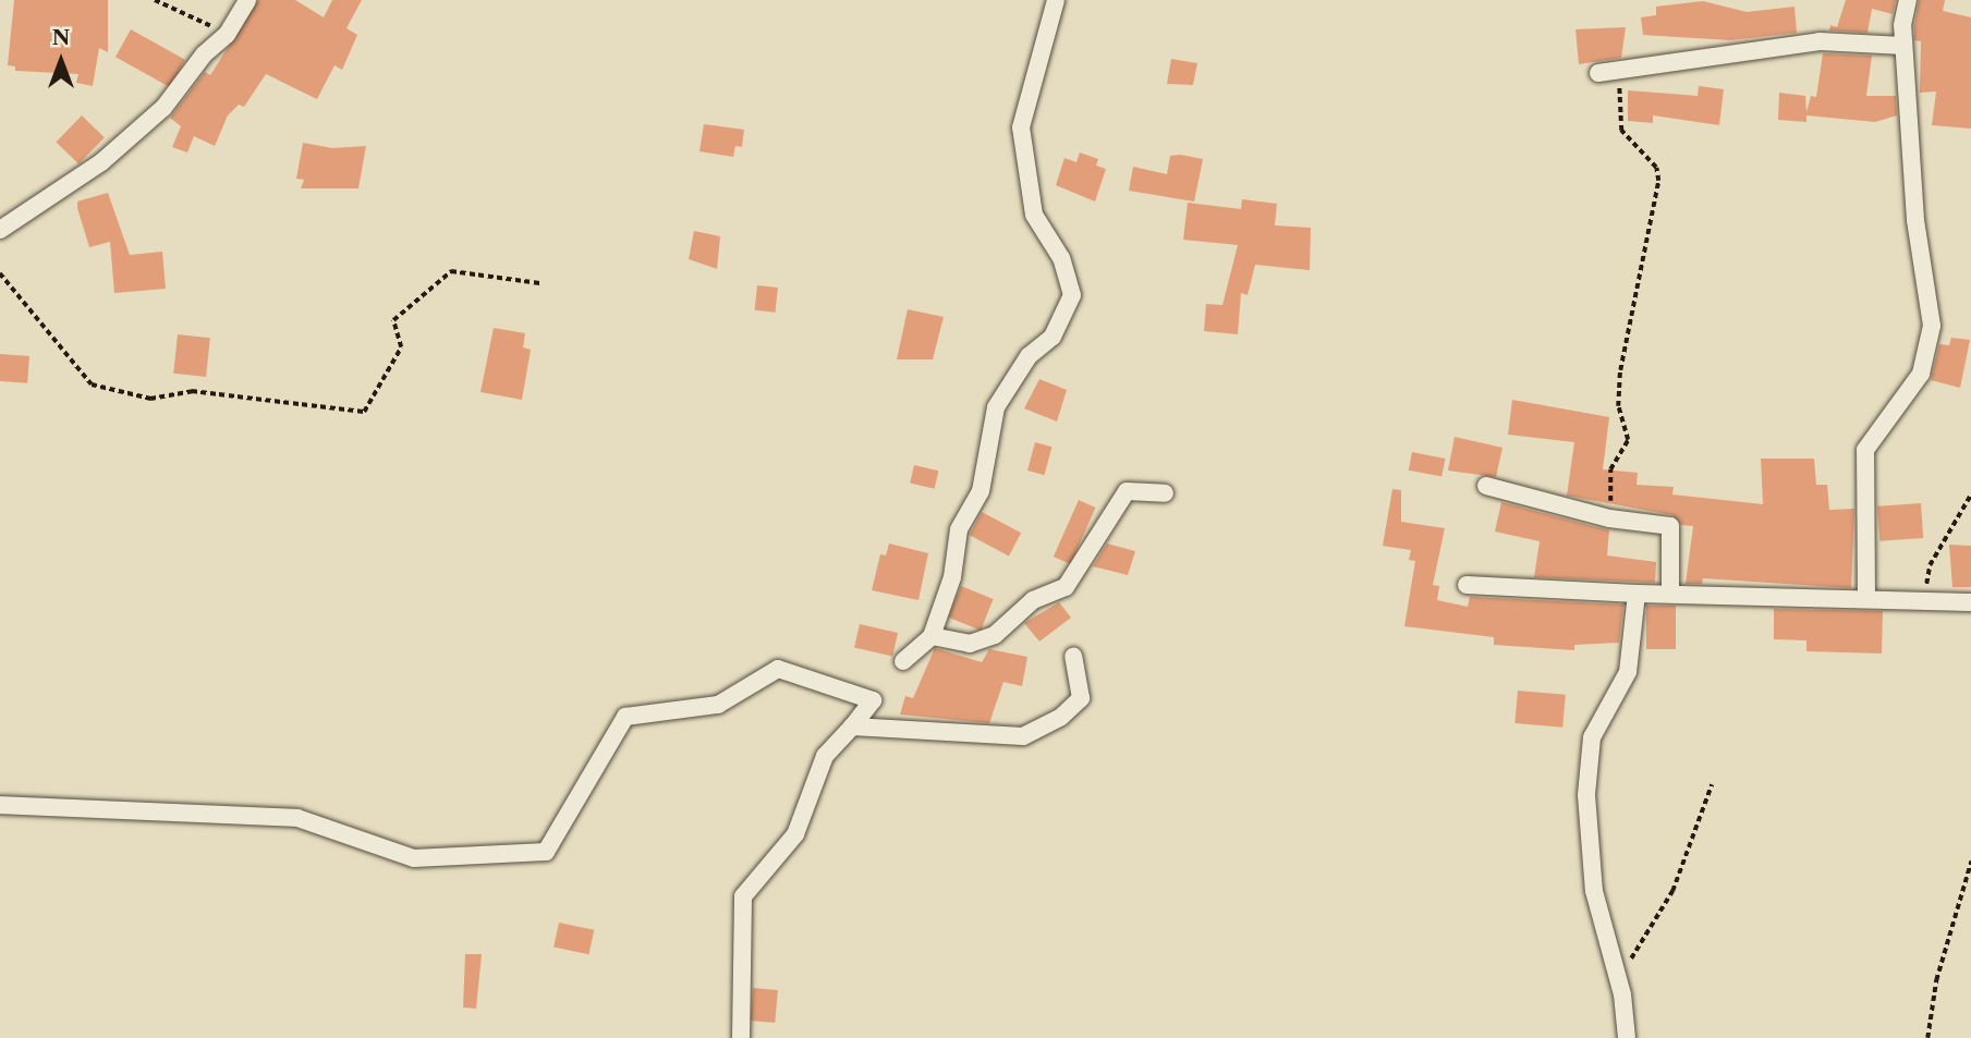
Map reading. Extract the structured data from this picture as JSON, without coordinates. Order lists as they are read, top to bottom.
{
  "north": "top"
}
